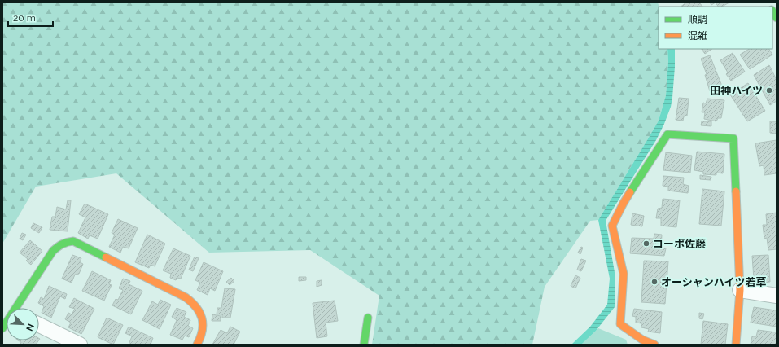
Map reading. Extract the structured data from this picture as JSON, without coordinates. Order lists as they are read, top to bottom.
{
  "places": ["田神ハイツ", "コーポ佐藤", "オーシャンハイツ若草"],
  "legend": ["順調", "混雑"],
  "scale_bar": "20 m",
  "north": "bottom right"
}
